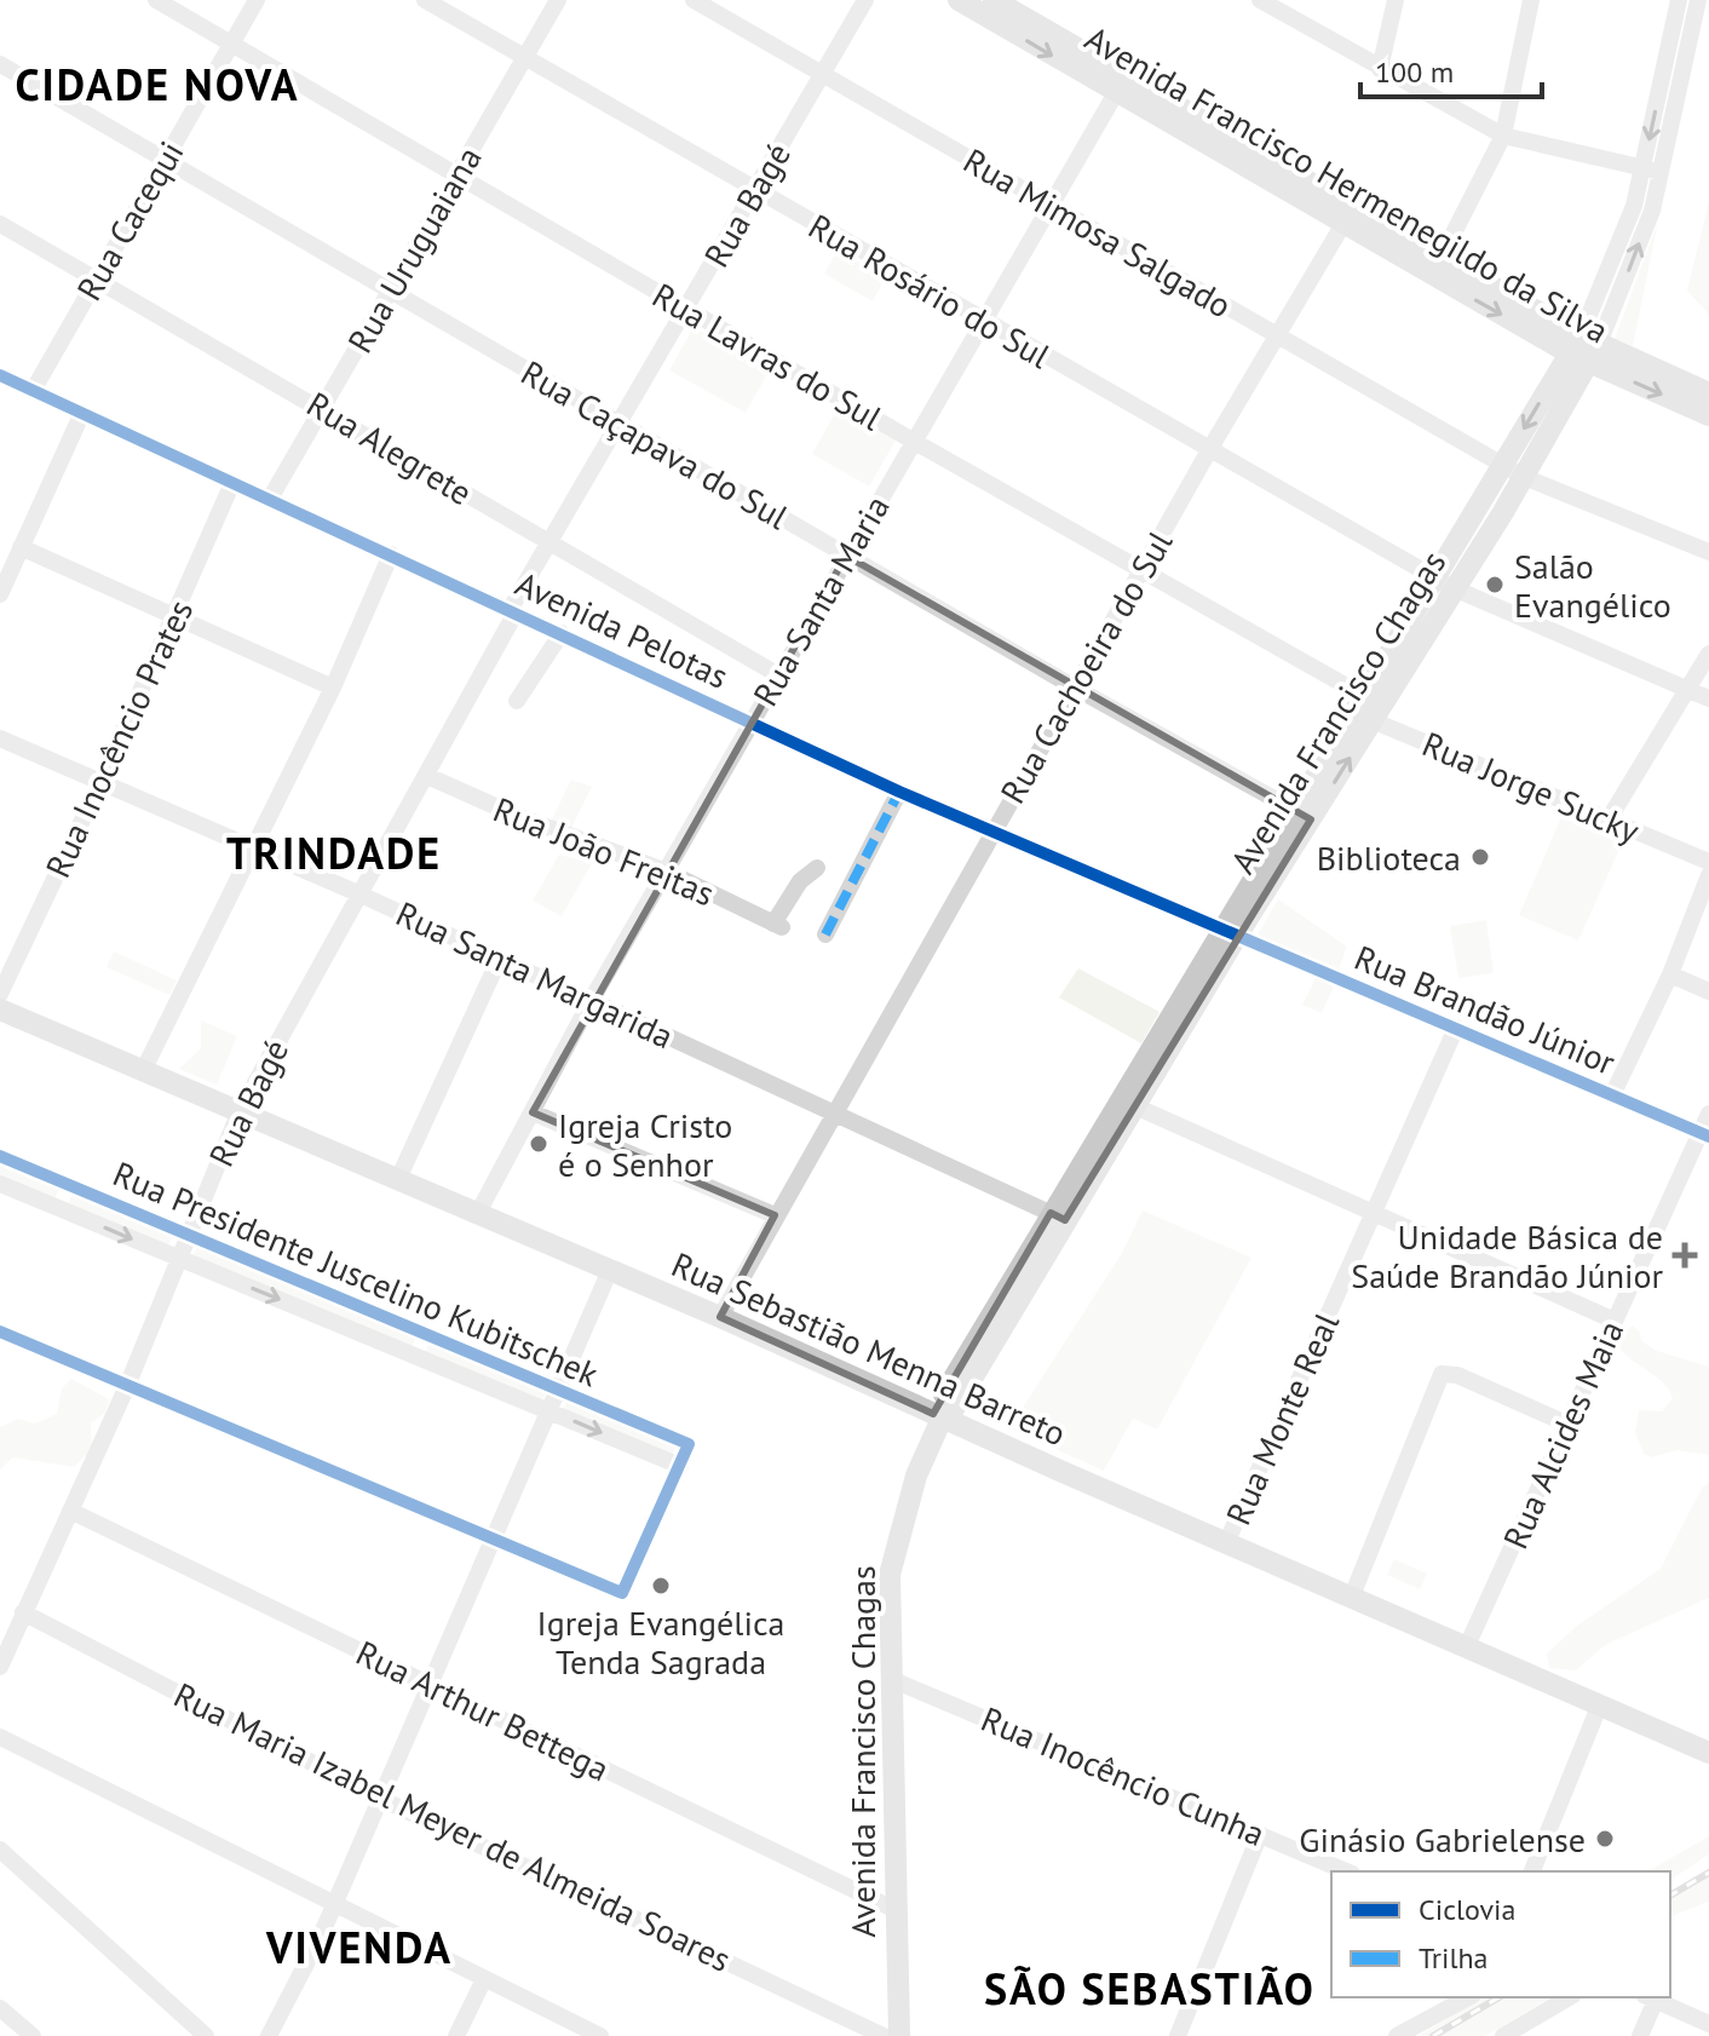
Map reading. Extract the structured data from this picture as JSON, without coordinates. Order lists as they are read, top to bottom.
{
  "streets": {
    "main road": ["Avenida Francisco Hermenegildo da Silva", "Avenida Francisco Chagas", "Rua Sebastião Menna Barreto"],
    "street": [
      "Rua Bagé",
      "Rua Cacequi",
      "Rua Mimosa Salgado",
      "Rua Uruguaiana",
      "Rua Rosário do Sul",
      "Rua Lavras do Sul",
      "Rua Caçapava do Sul",
      "Rua Alegrete",
      "Rua Santa Maria",
      "Avenida Pelotas",
      "Rua Cachoeira do Sul",
      "Rua Inocêncio Prates",
      "Rua Jorge Sucky",
      "Rua João Freitas",
      "Rua Santa Margarida",
      "Rua Brandão Júnior",
      "Rua Presidente Juscelino Kubitschek",
      "Rua Monte Real",
      "Rua Alcides Maia",
      "Rua Arthur Bettega",
      "Rua Inocêncio Cunha",
      "Rua Maria Izabel Meyer de Almeida Soares"
    ]
  },
  "crossings": [
    ["Avenida Francisco Hermenegildo da Silva", "Rua Santa Maria"],
    ["Avenida Francisco Hermenegildo da Silva", "Rua Cachoeira do Sul"],
    ["Avenida Francisco Hermenegildo da Silva", "Avenida Francisco Chagas"],
    ["Rua Bagé", "Rua Mimosa Salgado"],
    ["Rua Bagé", "Rua Rosário do Sul"],
    ["Rua Bagé", "Rua Lavras do Sul"],
    ["Rua Bagé", "Rua Caçapava do Sul"],
    ["Rua Bagé", "Rua Alegrete"],
    ["Rua Bagé", "Avenida Pelotas"],
    ["Rua Bagé", "Rua João Freitas"],
    ["Rua Bagé", "Rua Santa Margarida"],
    ["Rua Bagé", "Rua Presidente Juscelino Kubitschek"],
    ["Rua Bagé", "Rua Sebastião Menna Barreto"],
    ["Rua Bagé", "Rua Arthur Bettega"],
    ["Rua Bagé", "Rua Maria Izabel Meyer de Almeida Soares"],
    ["Rua Cacequi", "Rua Lavras do Sul"],
    ["Rua Cacequi", "Rua Caçapava do Sul"],
    ["Rua Cacequi", "Rua Alegrete"],
    ["Rua Cacequi", "Avenida Pelotas"],
    ["Rua Mimosa Salgado", "Rua Santa Maria"],
    ["Rua Mimosa Salgado", "Rua Cachoeira do Sul"],
    ["Rua Mimosa Salgado", "Avenida Francisco Chagas"],
    ["Rua Uruguaiana", "Rua Rosário do Sul"],
    ["Rua Uruguaiana", "Rua Lavras do Sul"],
    ["Rua Uruguaiana", "Rua Caçapava do Sul"],
    ["Rua Uruguaiana", "Rua Alegrete"],
    ["Rua Uruguaiana", "Avenida Pelotas"],
    ["Rua Rosário do Sul", "Rua Santa Maria"],
    ["Rua Rosário do Sul", "Rua Cachoeira do Sul"],
    ["Rua Rosário do Sul", "Avenida Francisco Chagas"],
    ["Rua Lavras do Sul", "Rua Santa Maria"],
    ["Rua Lavras do Sul", "Rua Cachoeira do Sul"],
    ["Rua Lavras do Sul", "Avenida Francisco Chagas"],
    ["Rua Lavras do Sul", "Rua Jorge Sucky"],
    ["Rua Caçapava do Sul", "Rua Santa Maria"],
    ["Rua Caçapava do Sul", "Rua Cachoeira do Sul"],
    ["Rua Caçapava do Sul", "Avenida Francisco Chagas"],
    ["Rua Alegrete", "Rua Santa Maria"],
    ["Rua Santa Maria", "Avenida Pelotas"],
    ["Rua Santa Maria", "Rua João Freitas"],
    ["Rua Santa Maria", "Rua Santa Margarida"],
    ["Rua Santa Maria", "Rua Sebastião Menna Barreto"],
    ["Avenida Pelotas", "Rua Cachoeira do Sul"],
    ["Avenida Pelotas", "Avenida Francisco Chagas"],
    ["Avenida Pelotas", "Rua Inocêncio Prates"],
    ["Avenida Pelotas", "Rua Brandão Júnior"],
    ["Rua Cachoeira do Sul", "Rua Santa Margarida"],
    ["Rua Cachoeira do Sul", "Rua Sebastião Menna Barreto"],
    ["Avenida Francisco Chagas", "Rua Jorge Sucky"],
    ["Avenida Francisco Chagas", "Rua Santa Margarida"],
    ["Avenida Francisco Chagas", "Rua Brandão Júnior"],
    ["Avenida Francisco Chagas", "Rua Sebastião Menna Barreto"],
    ["Avenida Francisco Chagas", "Rua Arthur Bettega"],
    ["Avenida Francisco Chagas", "Rua Inocêncio Cunha"],
    ["Rua Inocêncio Prates", "Rua Santa Margarida"],
    ["Rua Brandão Júnior", "Rua Monte Real"],
    ["Rua Brandão Júnior", "Rua Alcides Maia"],
    ["Rua Sebastião Menna Barreto", "Rua Monte Real"],
    ["Rua Sebastião Menna Barreto", "Rua Alcides Maia"]
  ],
  "districts": [
    "CIDADE NOVA",
    "TRINDADE",
    "VIVENDA",
    "SÃO SEBASTIÃO"
  ],
  "places": {
    "other": [
      "Salão Evangélico",
      "Biblioteca",
      "Igreja Cristo é o Senhor",
      "Igreja Evangélica Tenda Sagrada",
      "Ginásio Gabrielense"
    ],
    "health": ["Unidade Básica de Saúde Brandão Júnior"]
  },
  "legend": ["Ciclovia", "Trilha"],
  "scale_bar": "100 m"
}
